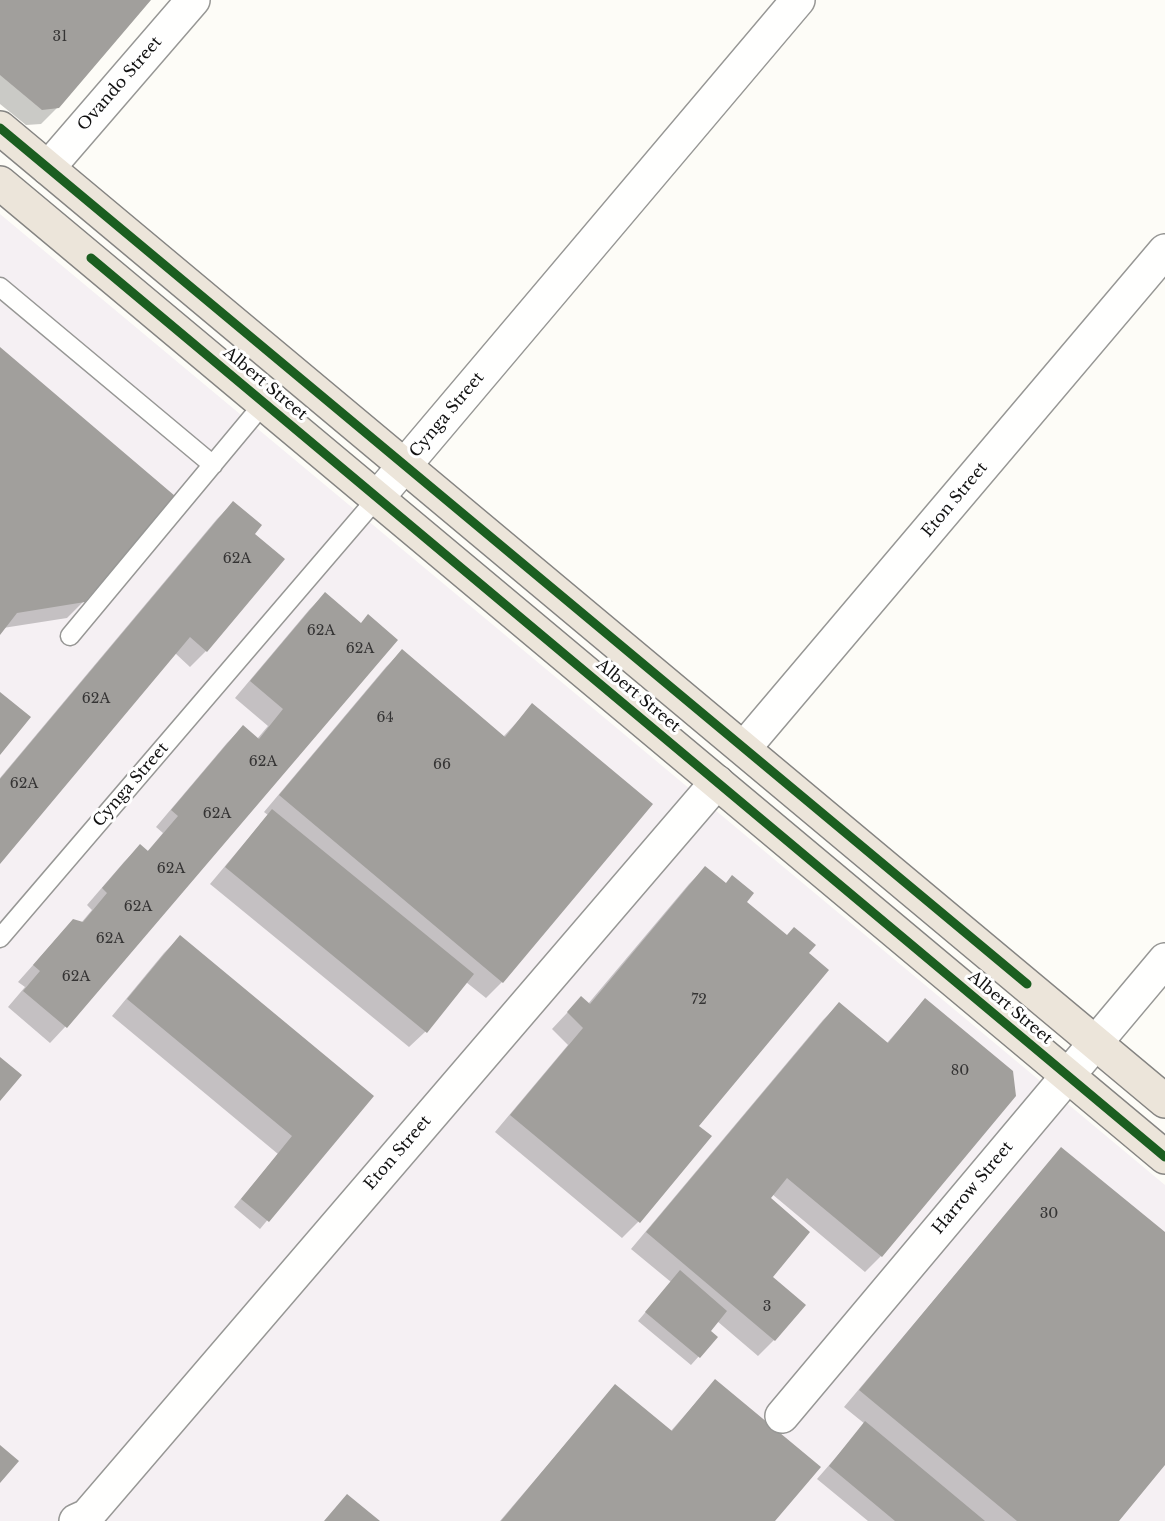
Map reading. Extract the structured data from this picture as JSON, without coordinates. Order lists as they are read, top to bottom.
{
  "streets": {
    "highway": ["Albert Street"],
    "street": [
      "Ovando Street",
      "Cynga Street",
      "Eton Street",
      "Harrow Street"
    ]
  },
  "crossings": [
    ["Ovando Street", "Albert Street"],
    ["Albert Street", "Cynga Street"],
    ["Albert Street", "Eton Street"],
    ["Albert Street", "Harrow Street"]
  ],
  "house_numbers": [
    "31",
    "62A",
    "62A",
    "62A",
    "62A",
    "64",
    "62A",
    "66",
    "62A",
    "62A",
    "62A",
    "62A",
    "62A",
    "62A",
    "72",
    "80",
    "30",
    "3"
  ]
}
